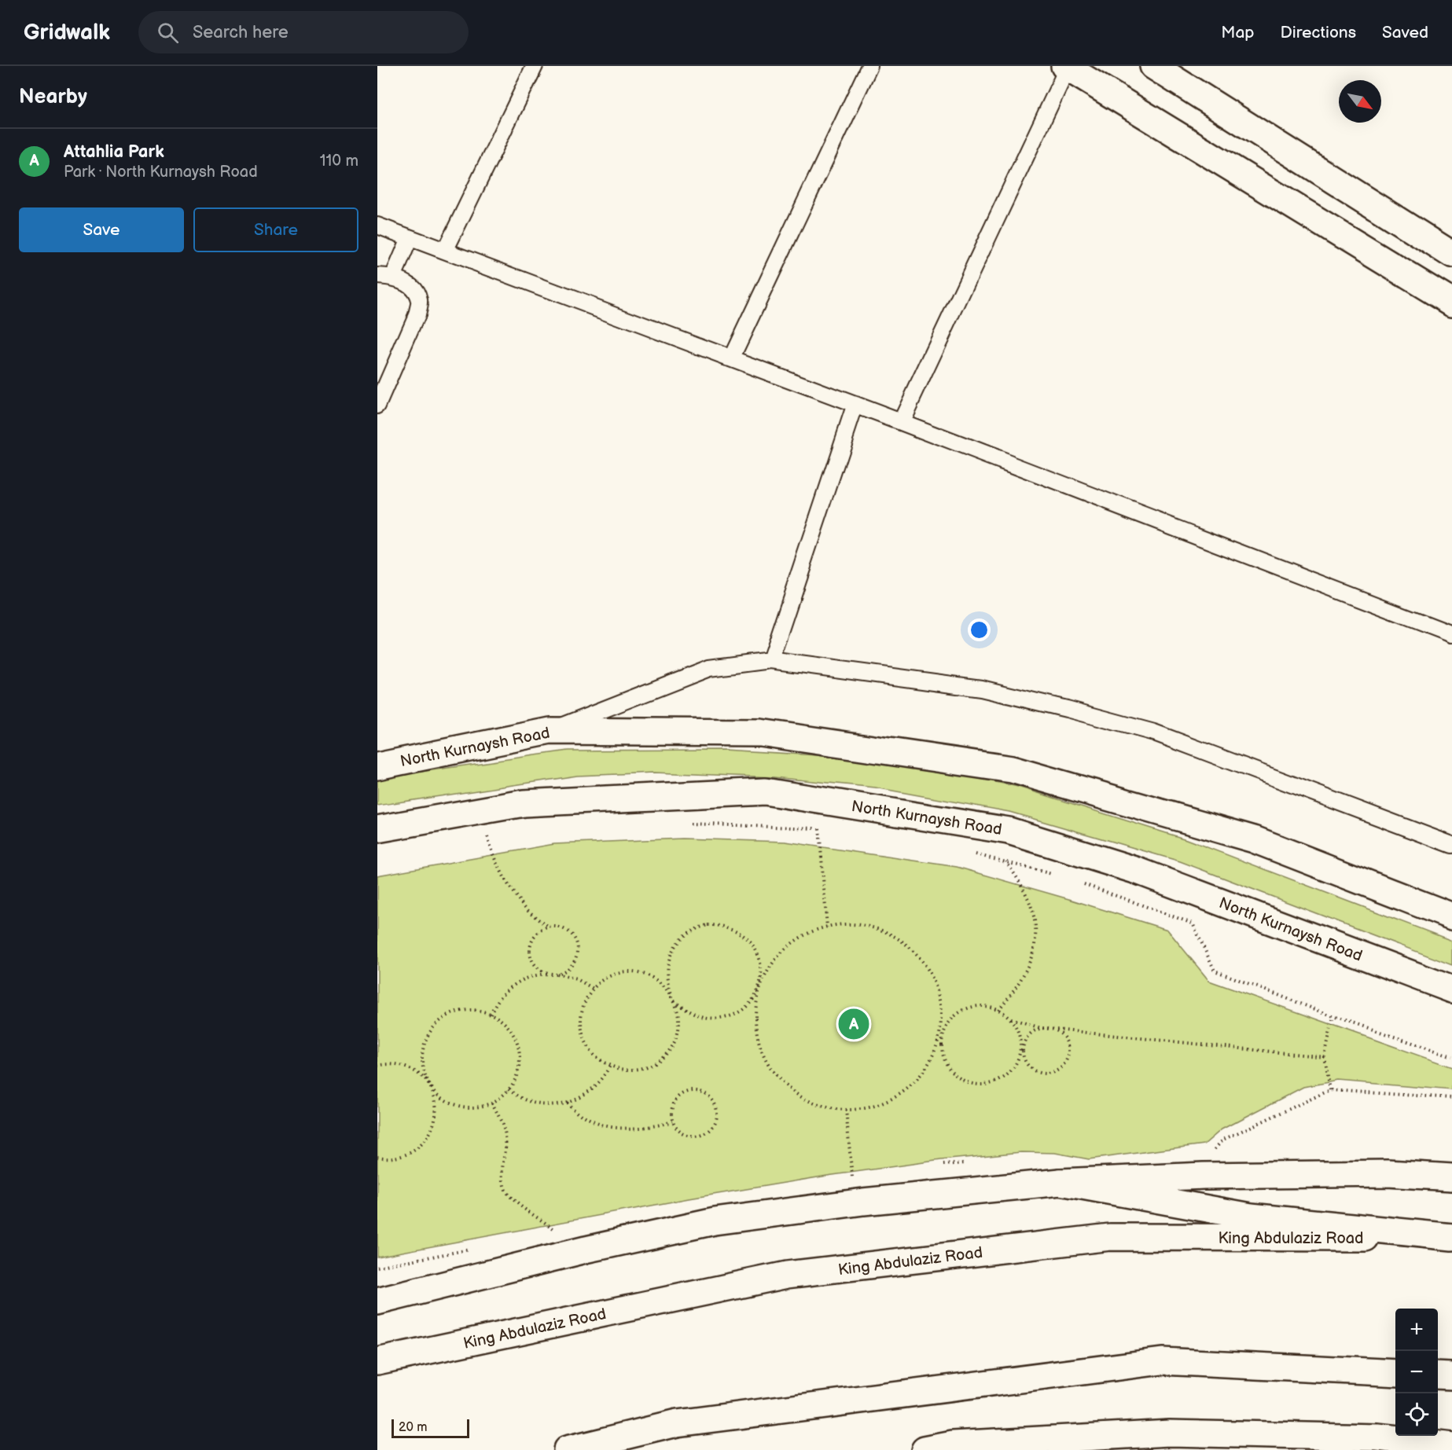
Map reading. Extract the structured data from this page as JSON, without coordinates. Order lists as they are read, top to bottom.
{
  "streets": {
    "main road": ["North Kurnaysh Road", "King Abdulaziz Road"]
  },
  "scale_bar": "20 m",
  "north": "bottom right",
  "page": {
    "header": "Gridwalk",
    "search": "Search here",
    "nav": ["Map", "Directions", "Saved"],
    "heading": "Nearby",
    "list": [
      {
        "mark": "A",
        "name": "Attahlia Park",
        "note": "Park · North Kurnaysh Road",
        "value": "110 m"
      }
    ],
    "buttons": ["Save", "Share"],
    "pins": "A",
    "map_buttons": ["+", "−"],
    "scale": "20 m"
  }
}
